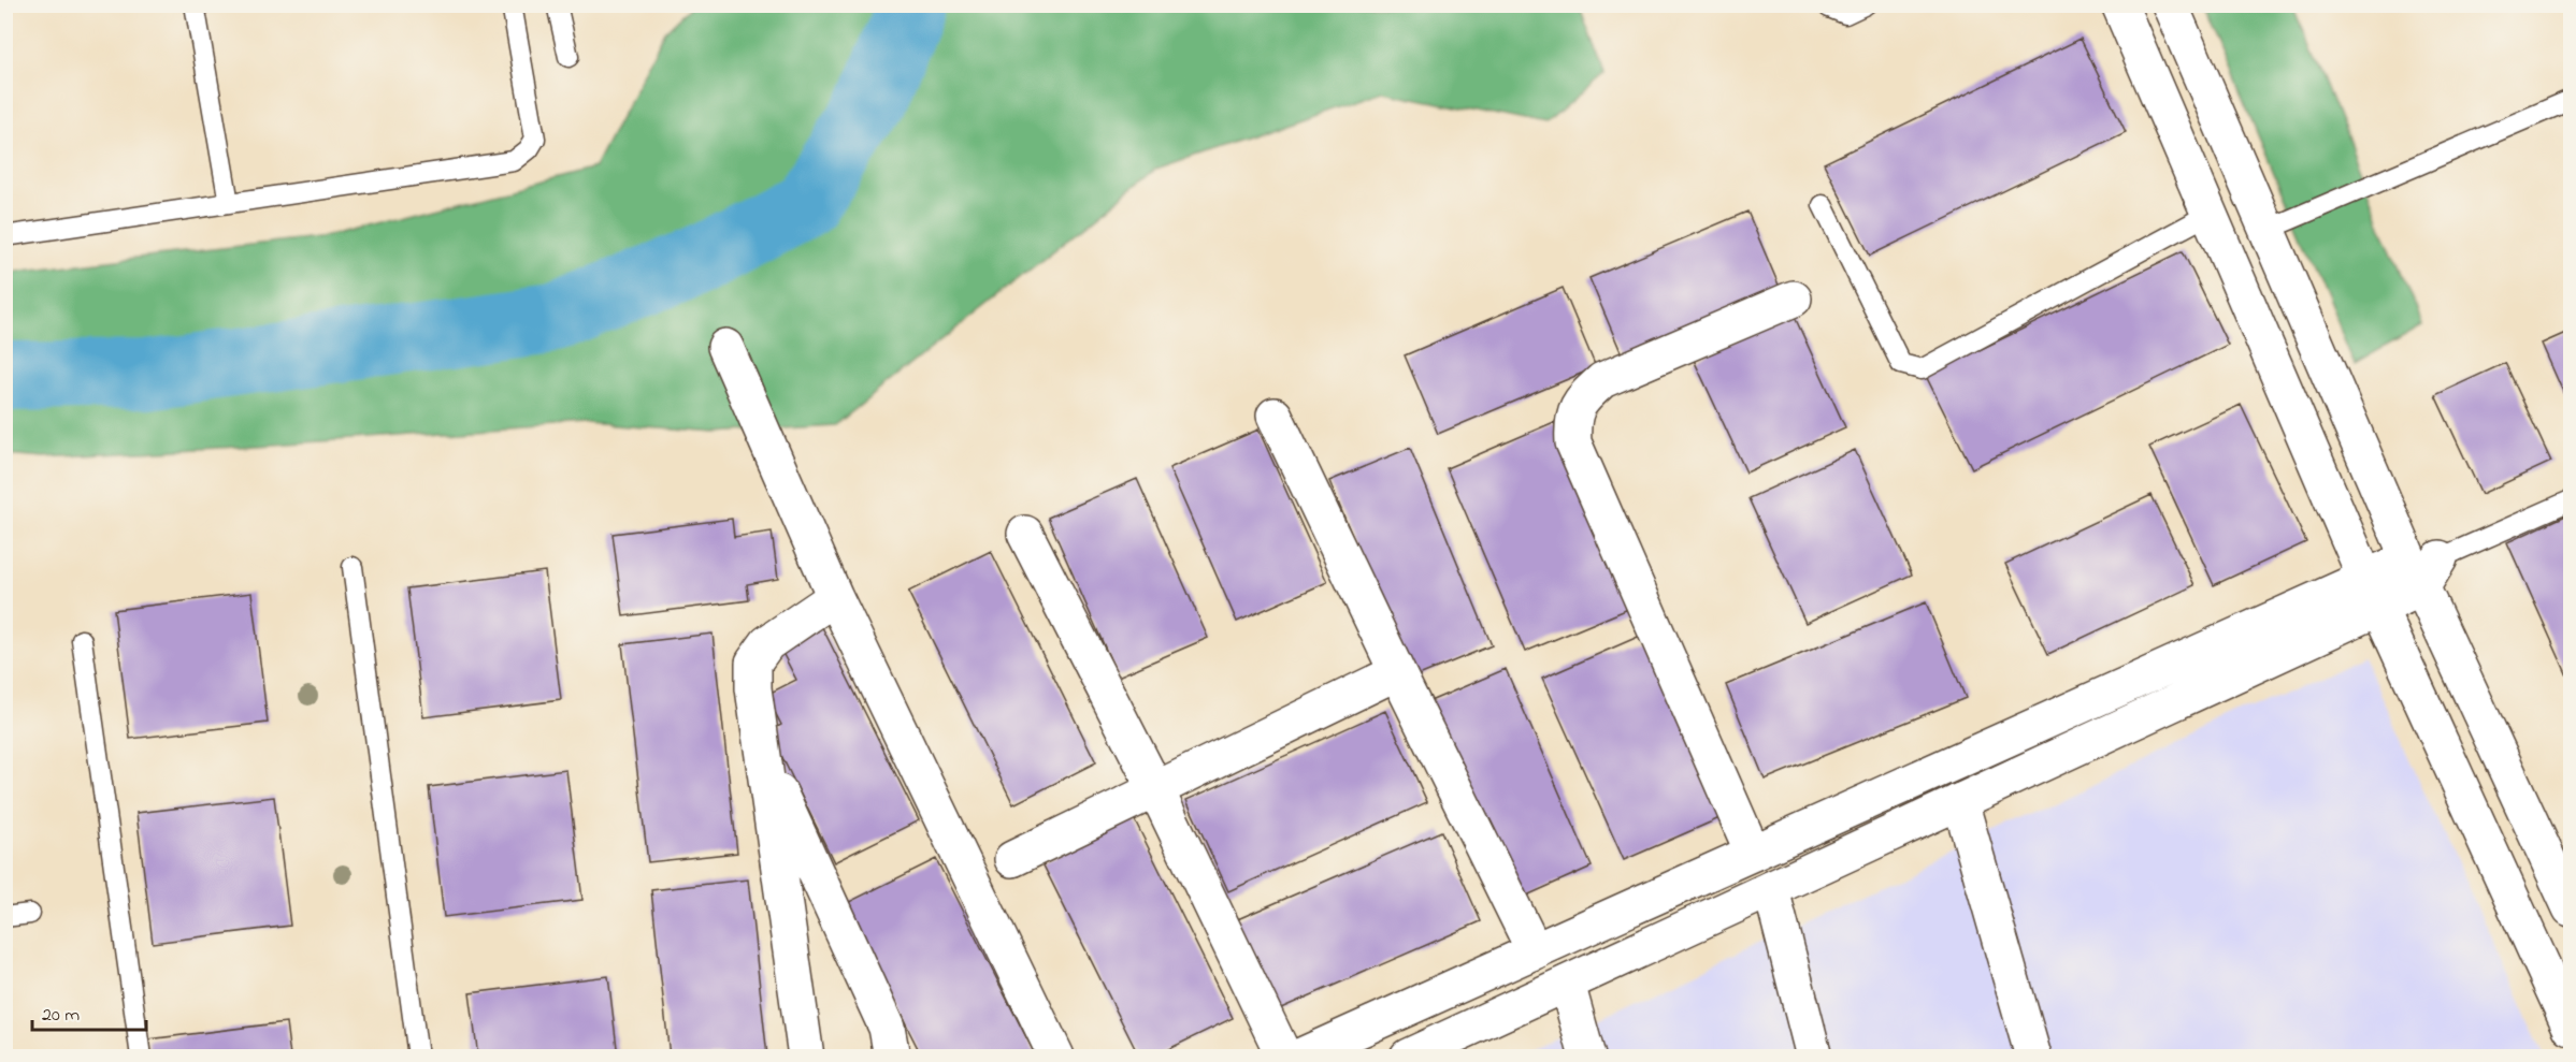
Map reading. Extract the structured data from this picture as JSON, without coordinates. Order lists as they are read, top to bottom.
{
  "scale_bar": "20 m"
}
